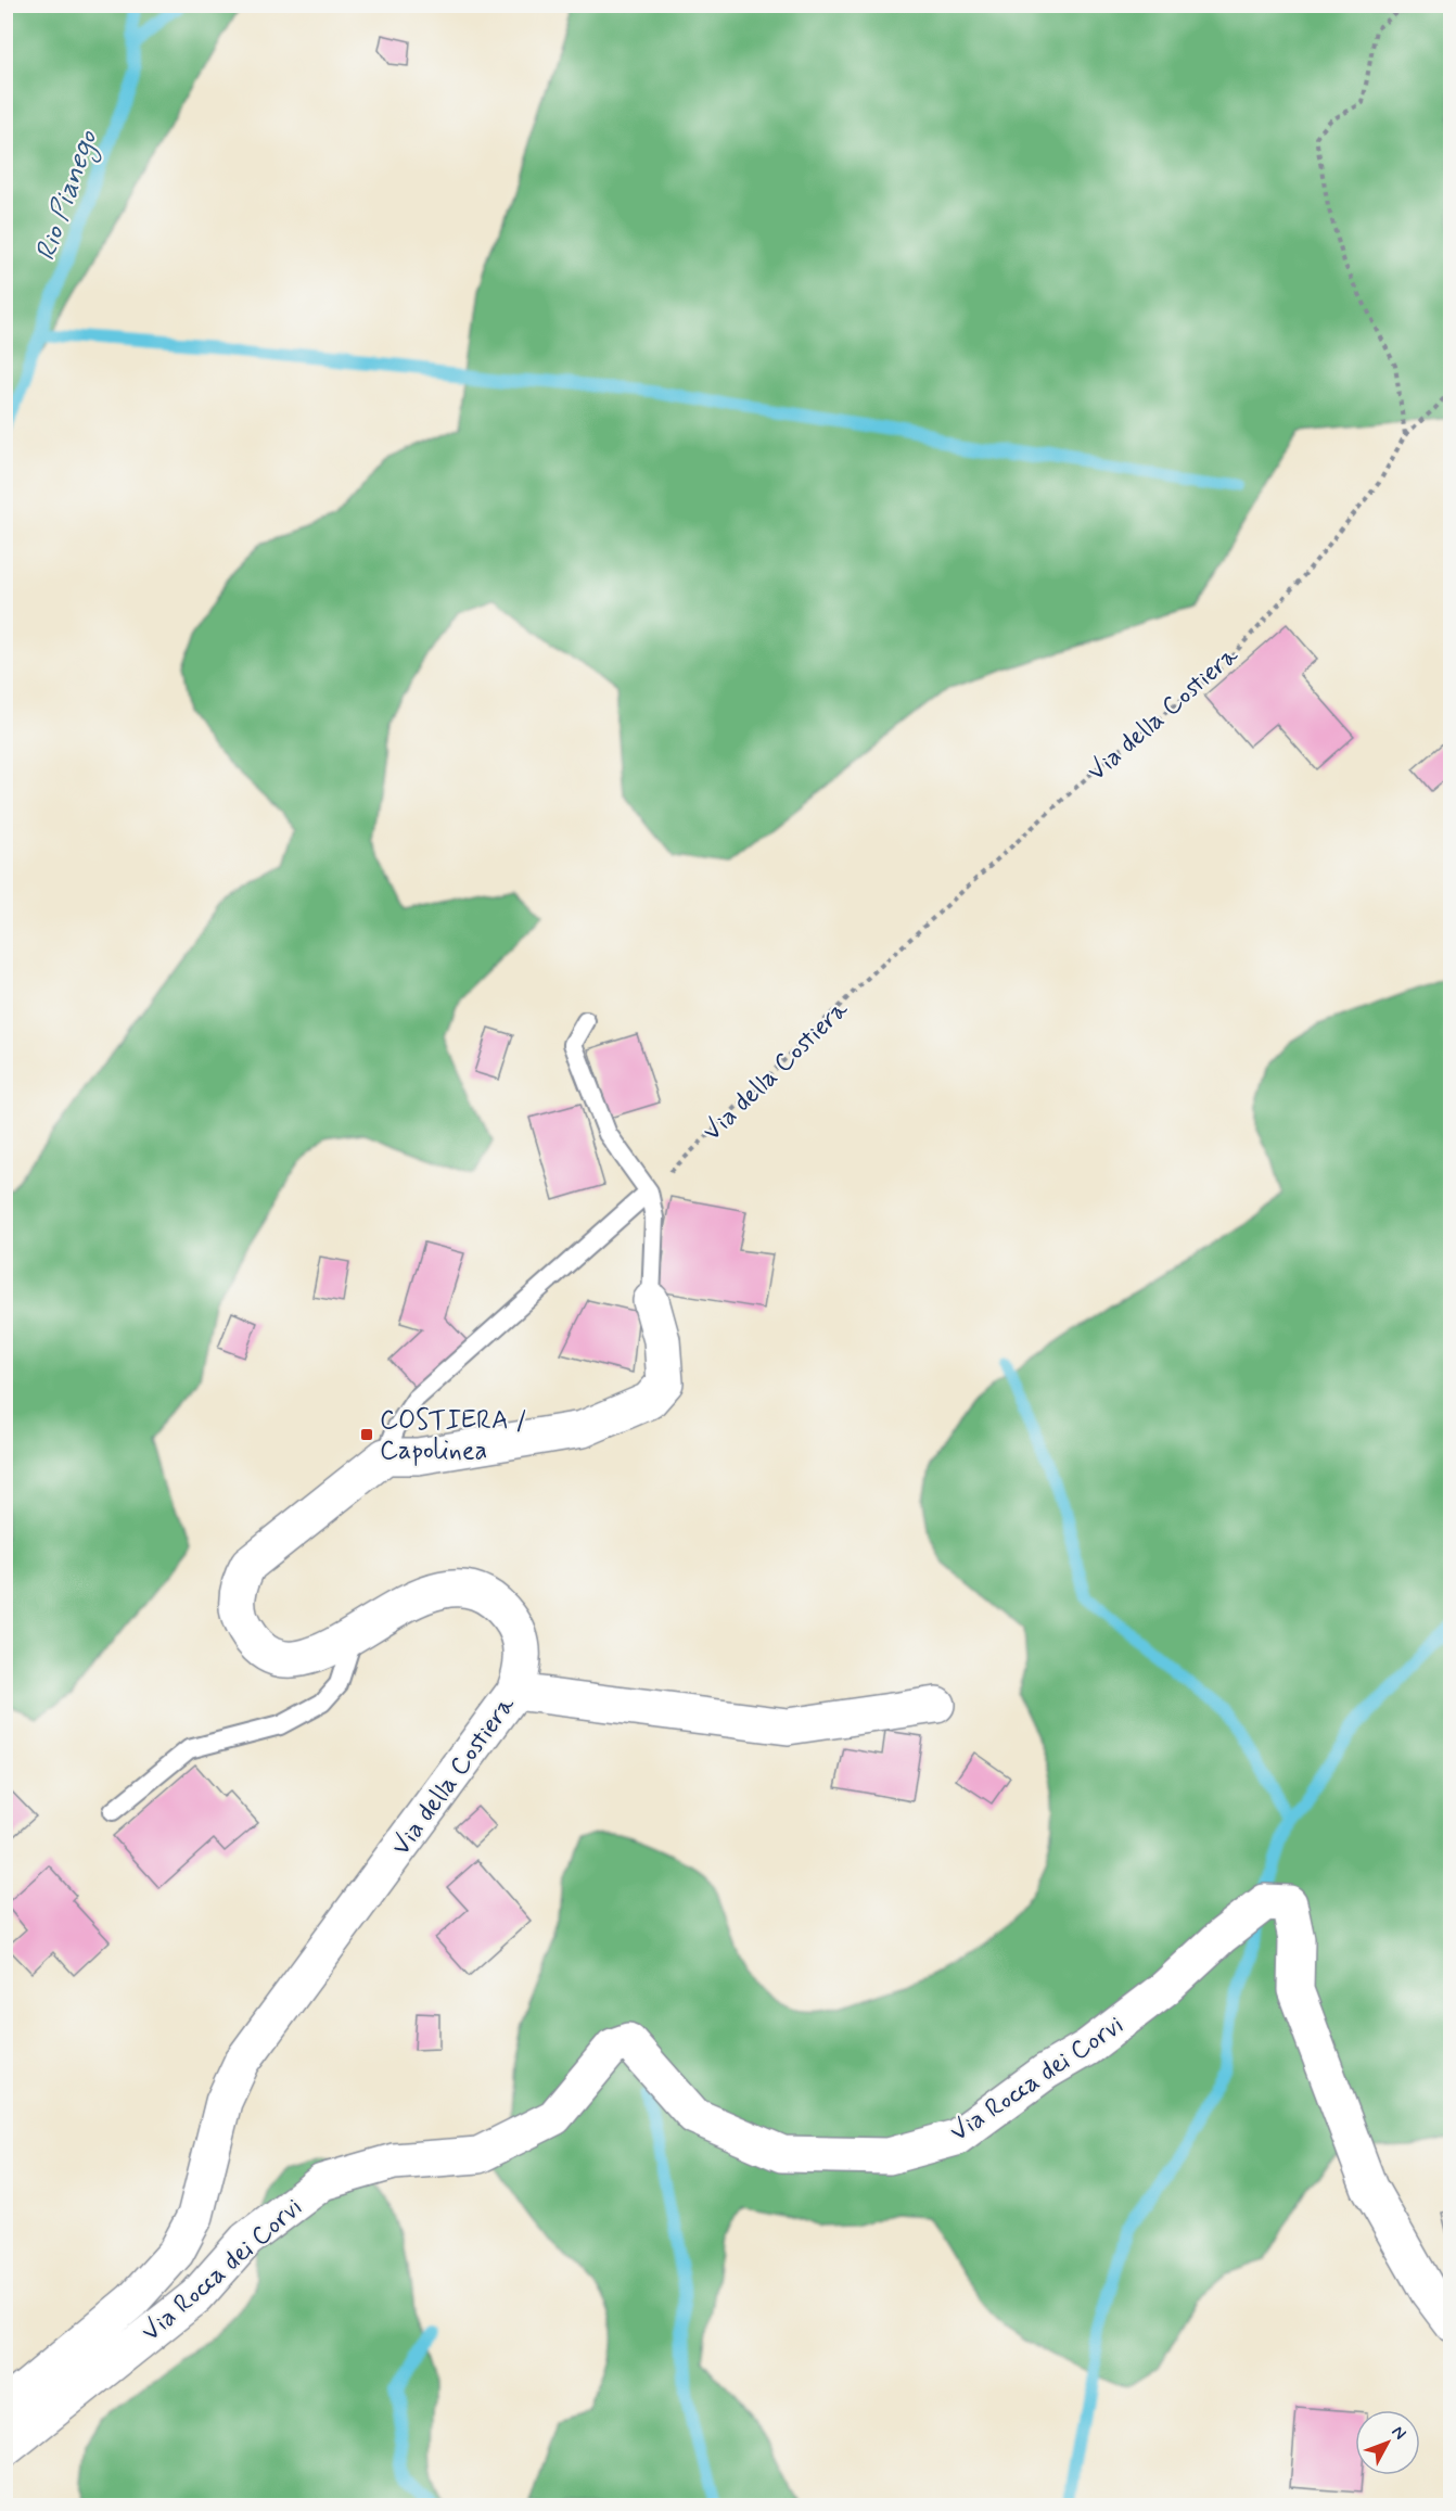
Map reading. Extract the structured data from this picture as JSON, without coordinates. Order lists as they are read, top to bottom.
{
  "streets": {
    "street": ["Via della Costiera", "Via Rocca dei Corvi"]
  },
  "water": ["Rio Pianego"],
  "places": {
    "transit": ["COSTIERA / Capolinea"]
  },
  "north": "top right"
}
